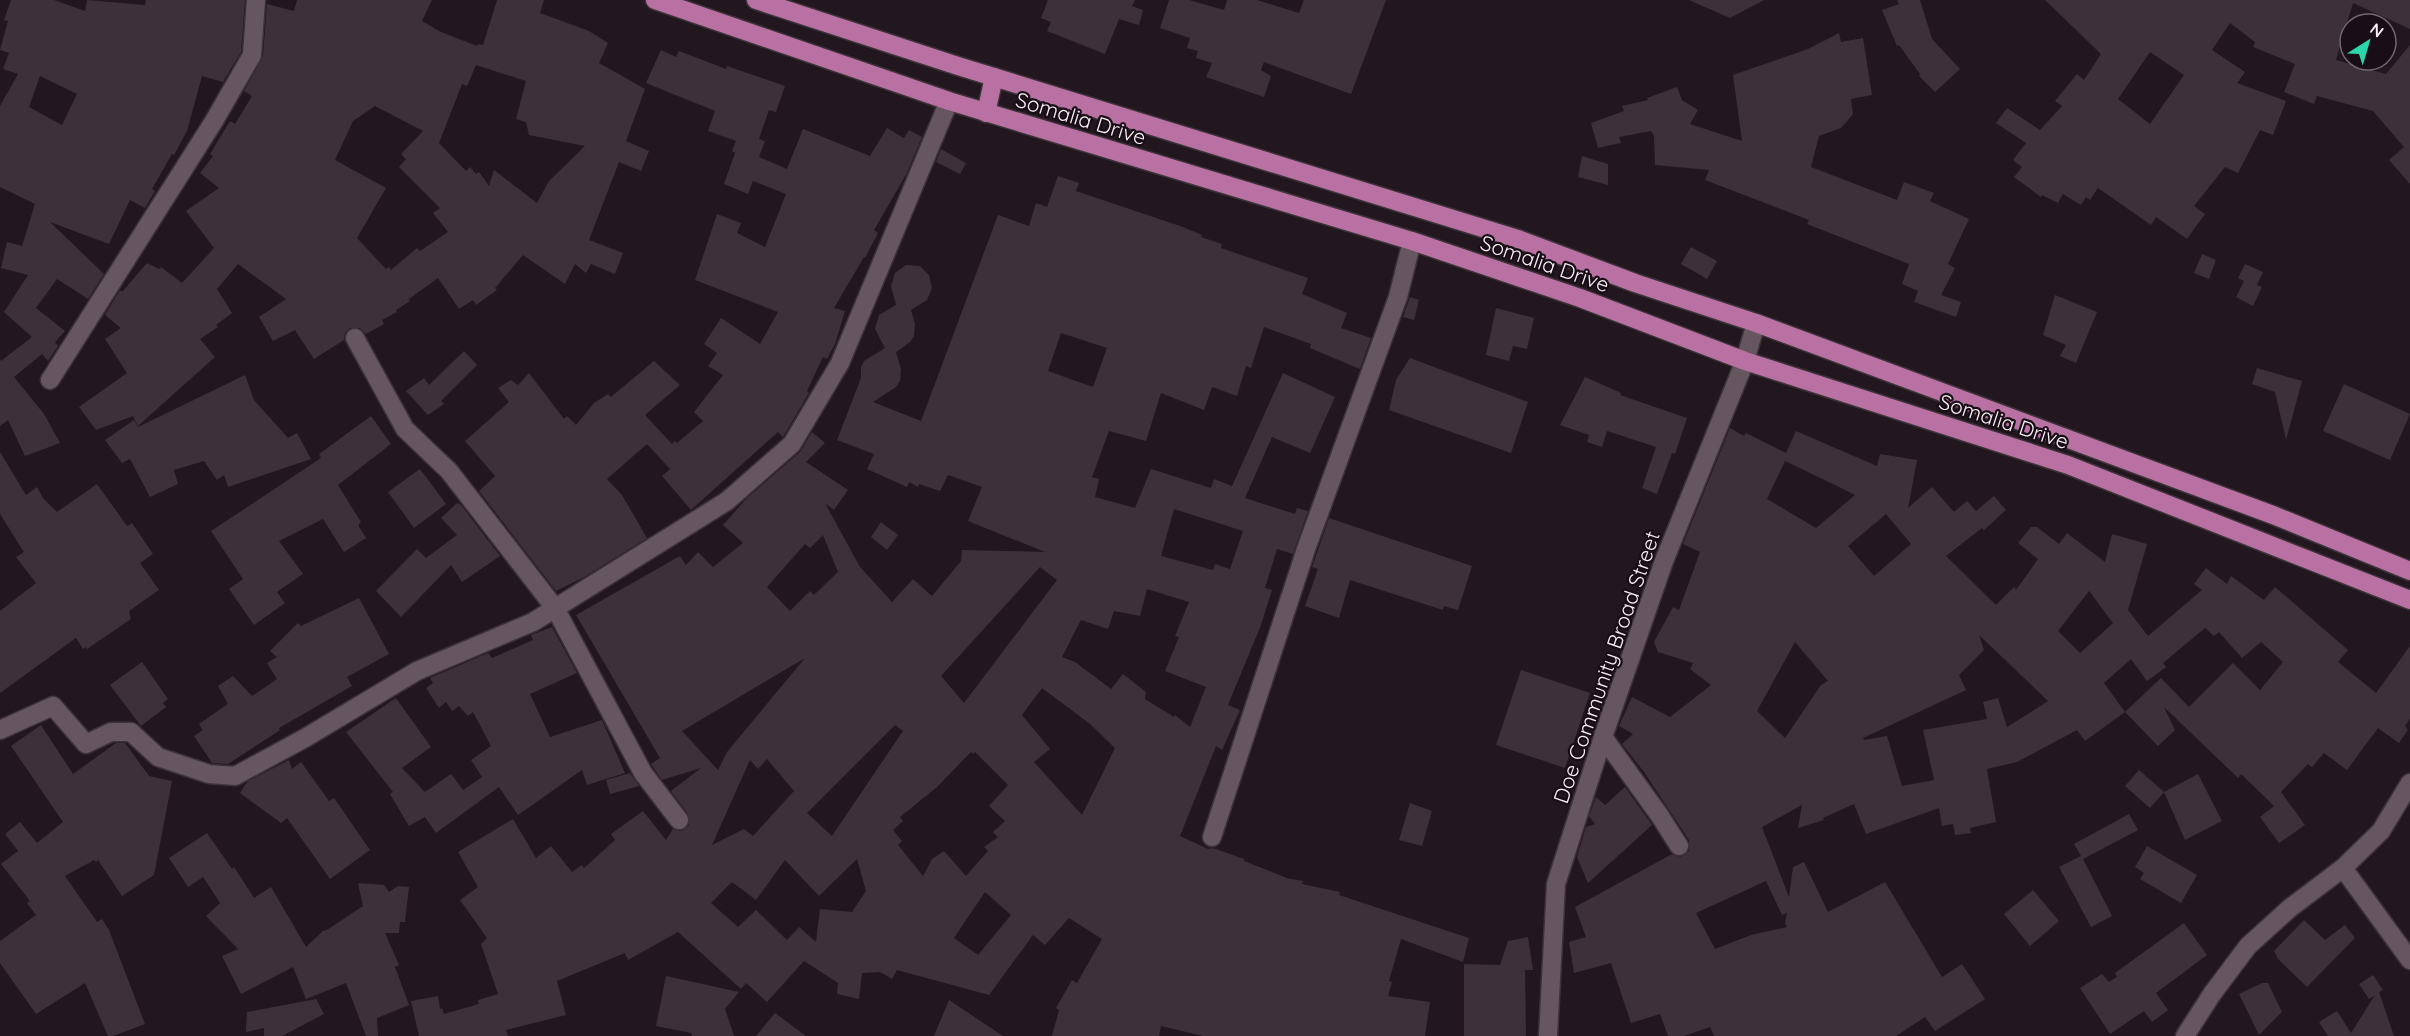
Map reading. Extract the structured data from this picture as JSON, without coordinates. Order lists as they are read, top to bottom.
{
  "streets": {
    "main road": ["Somalia Drive"],
    "street": ["Doe Community Broad Street"]
  },
  "crossings": [
    ["Somalia Drive", "Doe Community Broad Street"]
  ],
  "north": "top right"
}
